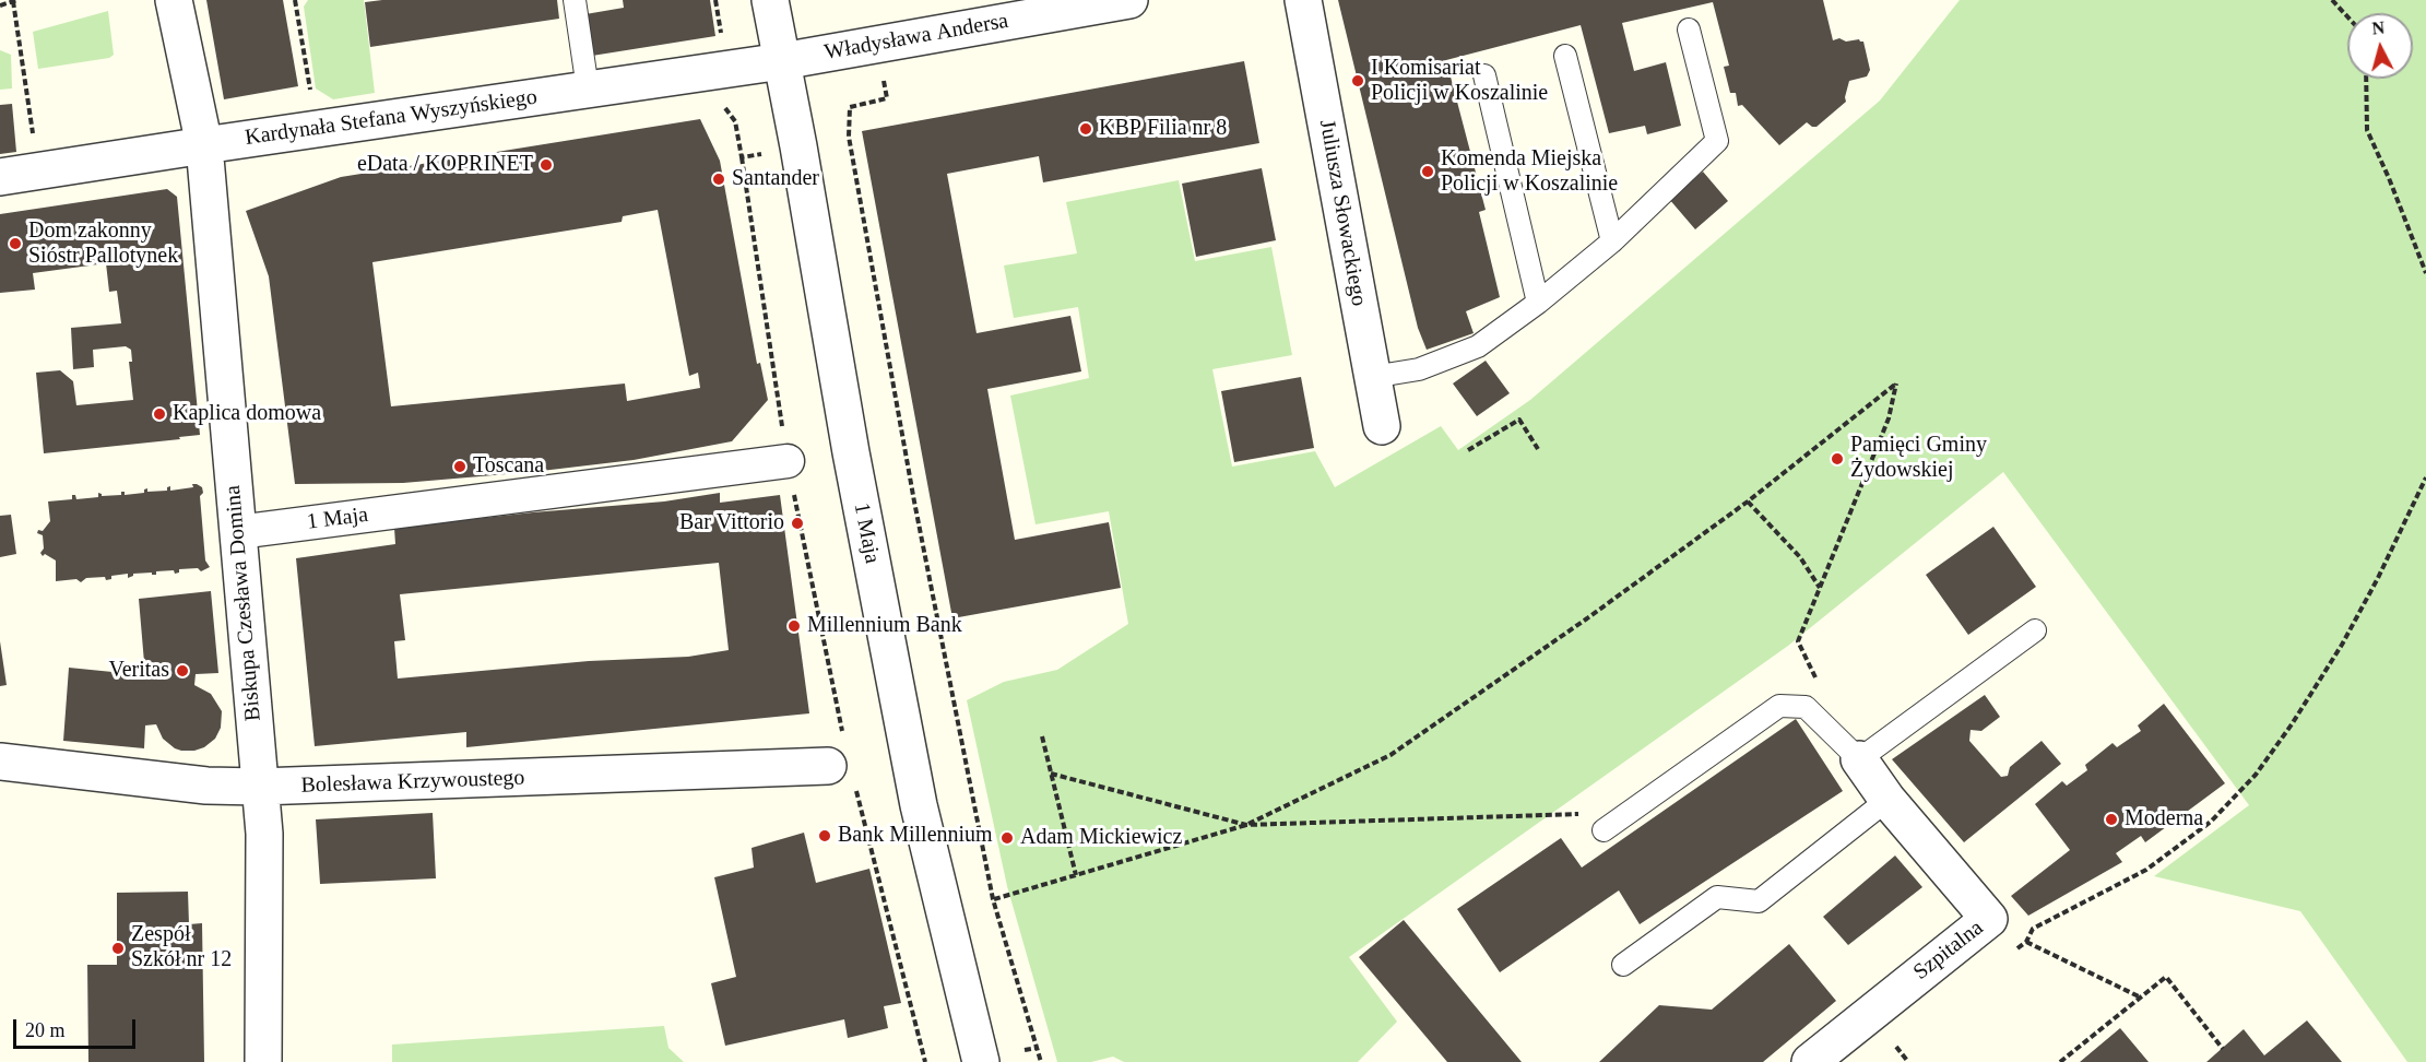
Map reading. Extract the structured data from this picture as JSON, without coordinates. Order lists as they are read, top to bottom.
{
  "streets": {
    "street": [
      "Władysława Andersa",
      "Kardynała Stefana Wyszyńskiego",
      "Juliusza Słowackiego",
      "1 Maja",
      "Biskupa Czesława Domina",
      "Bolesława Krzywoustego",
      "Szpitalna"
    ]
  },
  "crossings": [
    ["Władysława Andersa", "Kardynała Stefana Wyszyńskiego"],
    ["Władysława Andersa", "1 Maja"],
    ["Kardynała Stefana Wyszyńskiego", "1 Maja"],
    ["Kardynała Stefana Wyszyńskiego", "Biskupa Czesława Domina"],
    ["1 Maja", "Biskupa Czesława Domina"],
    ["Biskupa Czesława Domina", "Bolesława Krzywoustego"]
  ],
  "places": [
    "I Komisariat Policji w Koszalinie",
    "KBP Filia nr 8",
    "eData / KOPRINET",
    "Komenda Miejska Policji w Koszalinie",
    "Santander",
    "Dom zakonny Sióstr Pallotynek",
    "Kaplica domowa",
    "Pamięci Gminy Żydowskiej",
    "Toscana",
    "Bar Vittorio",
    "Millennium Bank",
    "Veritas",
    "Moderna",
    "Bank Millennium",
    "Adam Mickiewicz",
    "Zespół Szkół nr 12"
  ],
  "scale_bar": "20 m",
  "north": "top"
}
